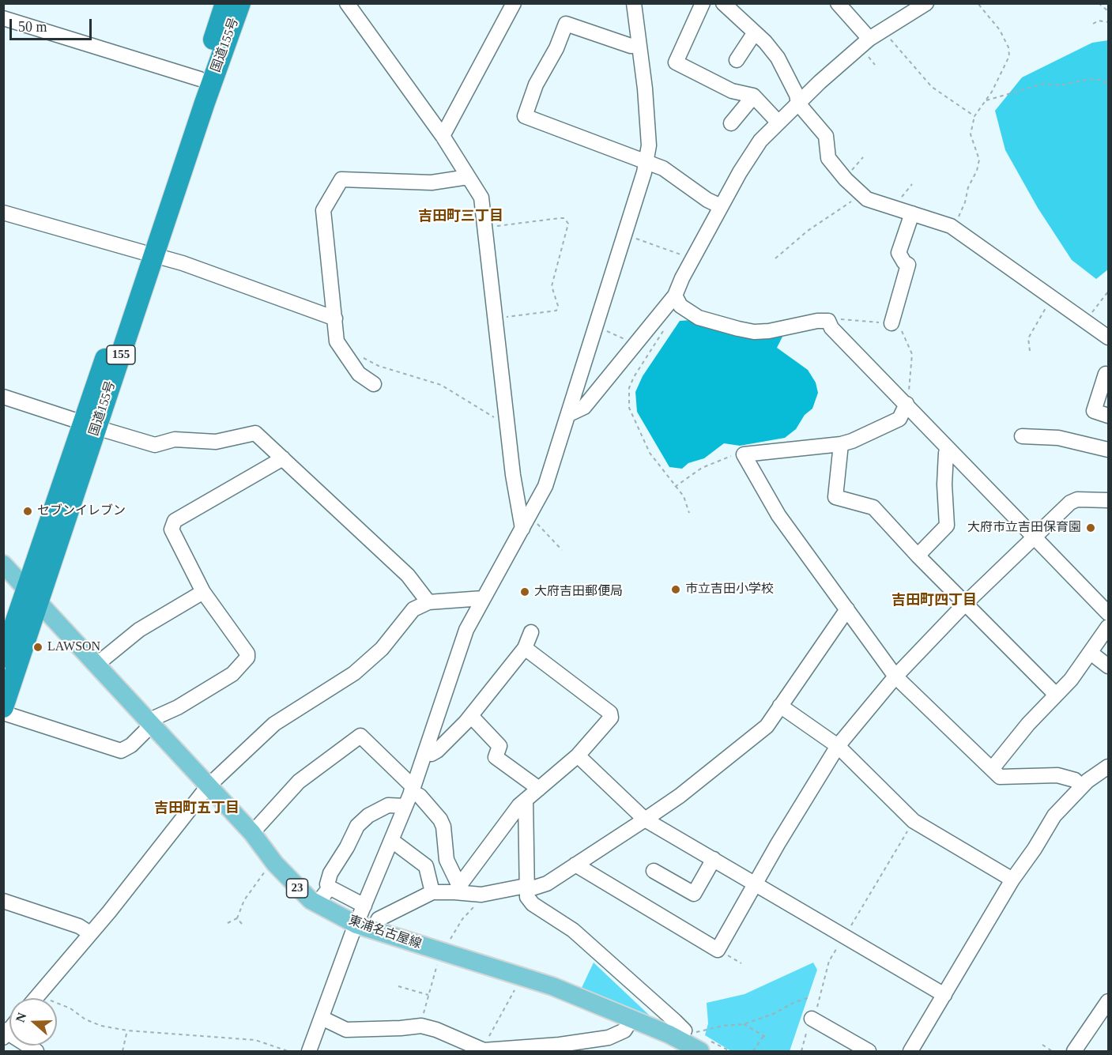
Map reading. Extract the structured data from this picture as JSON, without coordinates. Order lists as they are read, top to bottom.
{
  "streets": {
    "highway": ["国道155号", "155"],
    "main road": ["23", "東浦名古屋線"]
  },
  "crossings": [
    ["国道155号", "東浦名古屋線"]
  ],
  "districts": ["吉田町三丁目", "吉田町四丁目", "吉田町五丁目"],
  "places": [
    "セブンイレブン",
    "大府市立吉田保育園",
    "市立吉田小学校",
    "大府吉田郵便局",
    "LAWSON"
  ],
  "scale_bar": "50 m",
  "north": "left"
}
